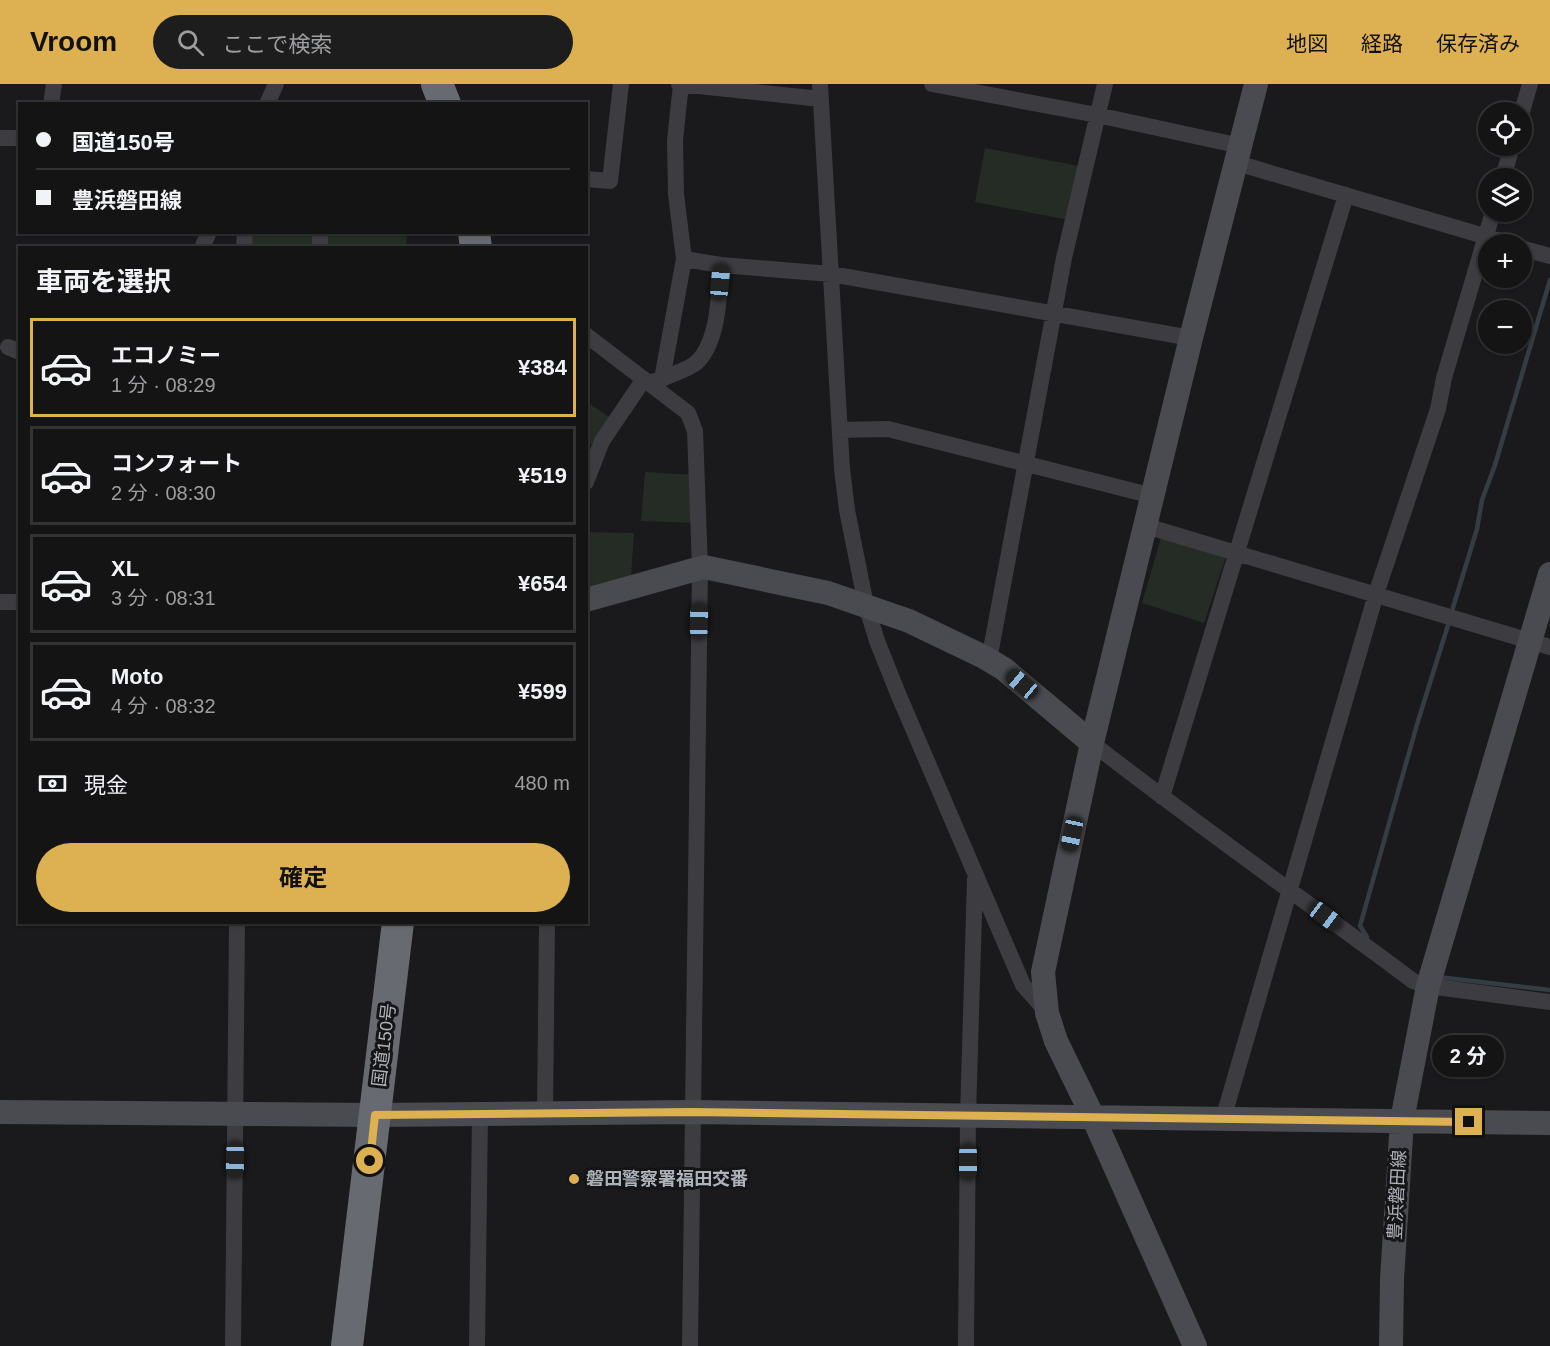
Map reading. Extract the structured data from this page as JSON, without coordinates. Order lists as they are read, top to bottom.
{
  "streets": {
    "highway": ["国道150号"],
    "street": ["豊浜磐田線"]
  },
  "places": ["磐田警察署福田交番"],
  "page": {
    "header": "Vroom",
    "search": "ここで検索",
    "nav": ["地図", "経路", "保存済み"],
    "map_buttons": ["+", "−"],
    "banner": ["国道150号", "豊浜磐田線"],
    "heading": "車両を選択",
    "list": [
      {
        "name": "エコノミー",
        "note": "1 分 · 08:29",
        "value": "¥384"
      },
      {
        "name": "コンフォート",
        "note": "2 分 · 08:30",
        "value": "¥519"
      },
      {
        "name": "XL",
        "note": "3 分 · 08:31",
        "value": "¥654"
      },
      {
        "name": "Moto",
        "note": "4 分 · 08:32",
        "value": "¥599"
      }
    ],
    "pay": ["現金", "480 m"],
    "buttons": "確定",
    "bubble": "2 分"
  }
}
